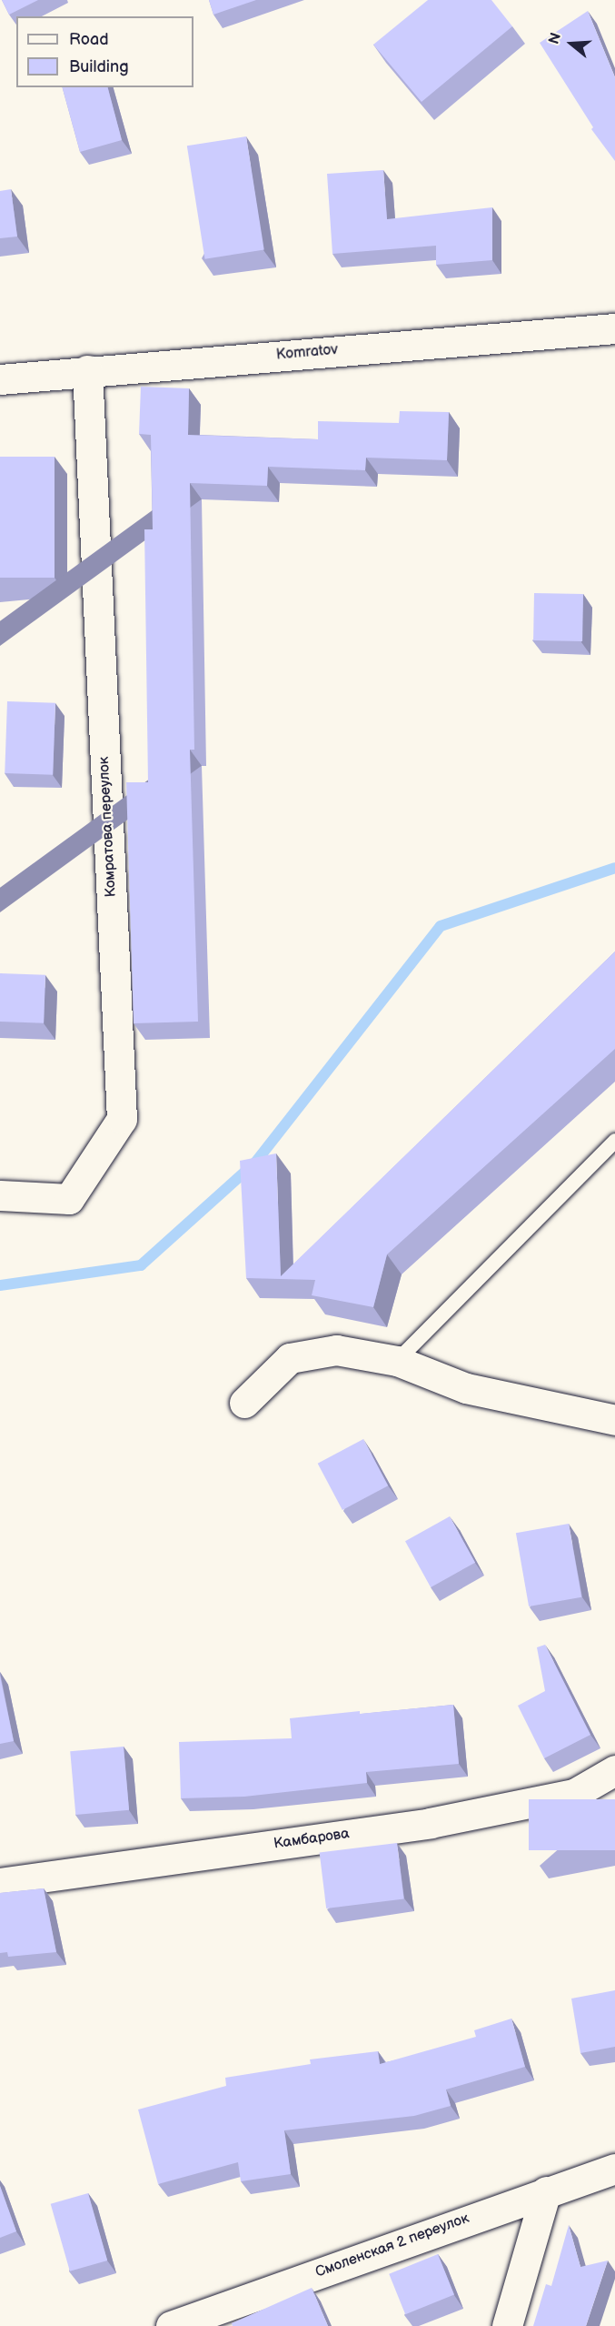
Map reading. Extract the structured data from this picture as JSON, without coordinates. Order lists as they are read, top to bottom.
{
  "streets": {
    "street": [
      "Komratov",
      "Комратова переулок",
      "Камбарова",
      "Смоленская 2 переулок"
    ]
  },
  "crossings": [
    ["Komratov", "Комратова переулок"]
  ],
  "legend": ["Road", "Building"],
  "north": "left"
}
